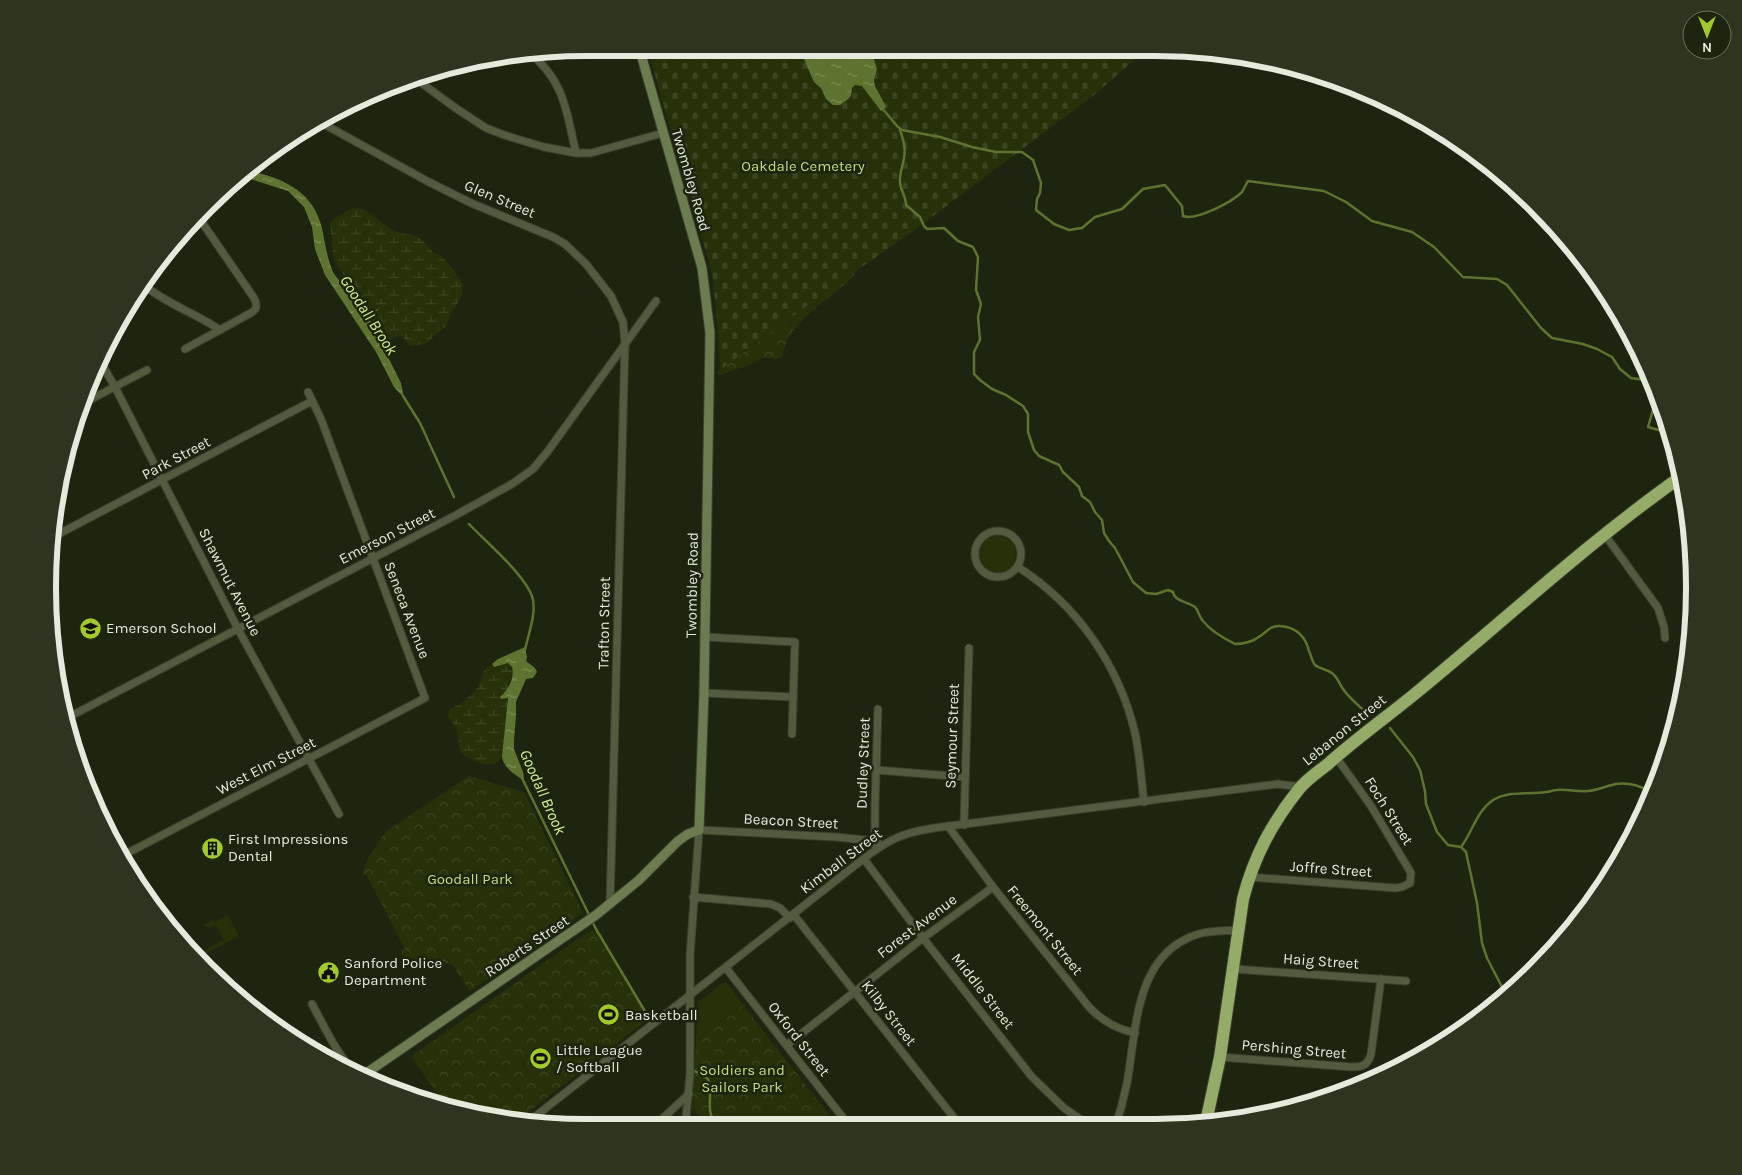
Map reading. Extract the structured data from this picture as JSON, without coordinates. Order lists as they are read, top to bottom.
{
  "streets": {
    "highway": ["Lebanon Street"],
    "street": [
      "Twombley Road",
      "Glen Street",
      "Park Street",
      "Emerson Street",
      "Shawmut Avenue",
      "Seneca Avenue",
      "Trafton Street",
      "Seymour Street",
      "Dudley Street",
      "West Elm Street",
      "Foch Street",
      "Beacon Street",
      "Kimball Street",
      "Joffre Street",
      "Forest Avenue",
      "Freemont Street",
      "Roberts Street",
      "Haig Street",
      "Middle Street",
      "Kilby Street",
      "Oxford Street",
      "Pershing Street"
    ]
  },
  "crossings": [
    ["Twombley Road", "Beacon Street"],
    ["Twombley Road", "Kimball Street"],
    ["Twombley Road", "Roberts Street"],
    ["Twombley Road", "Kilby Street"],
    ["Glen Street", "Emerson Street"],
    ["Glen Street", "Trafton Street"],
    ["Park Street", "Shawmut Avenue"],
    ["Park Street", "Seneca Avenue"],
    ["Emerson Street", "Shawmut Avenue"],
    ["Emerson Street", "Seneca Avenue"],
    ["Emerson Street", "Trafton Street"],
    ["Shawmut Avenue", "West Elm Street"],
    ["Seneca Avenue", "West Elm Street"],
    ["Trafton Street", "Roberts Street"],
    ["Lebanon Street", "Foch Street"],
    ["Lebanon Street", "Kimball Street"],
    ["Lebanon Street", "Joffre Street"],
    ["Lebanon Street", "Haig Street"],
    ["Lebanon Street", "Pershing Street"],
    ["Seymour Street", "Kimball Street"],
    ["Dudley Street", "Beacon Street"],
    ["Dudley Street", "Kimball Street"],
    ["Foch Street", "Joffre Street"],
    ["Beacon Street", "Kimball Street"],
    ["Beacon Street", "Roberts Street"],
    ["Kimball Street", "Freemont Street"],
    ["Kimball Street", "Middle Street"],
    ["Kimball Street", "Kilby Street"],
    ["Kimball Street", "Oxford Street"],
    ["Forest Avenue", "Freemont Street"],
    ["Forest Avenue", "Middle Street"],
    ["Forest Avenue", "Kilby Street"],
    ["Forest Avenue", "Oxford Street"],
    ["Haig Street", "Pershing Street"]
  ],
  "water": ["Goodall Brook"],
  "parks": ["Oakdale Cemetery", "Goodall Park", "Soldiers and Sailors Park"],
  "places": {
    "school or university": ["Emerson School"],
    "building": ["First Impressions Dental"],
    "public building": ["Sanford Police Department"],
    "sports": ["Basketball", "Little League / Softball"]
  },
  "north": "bottom"
}
